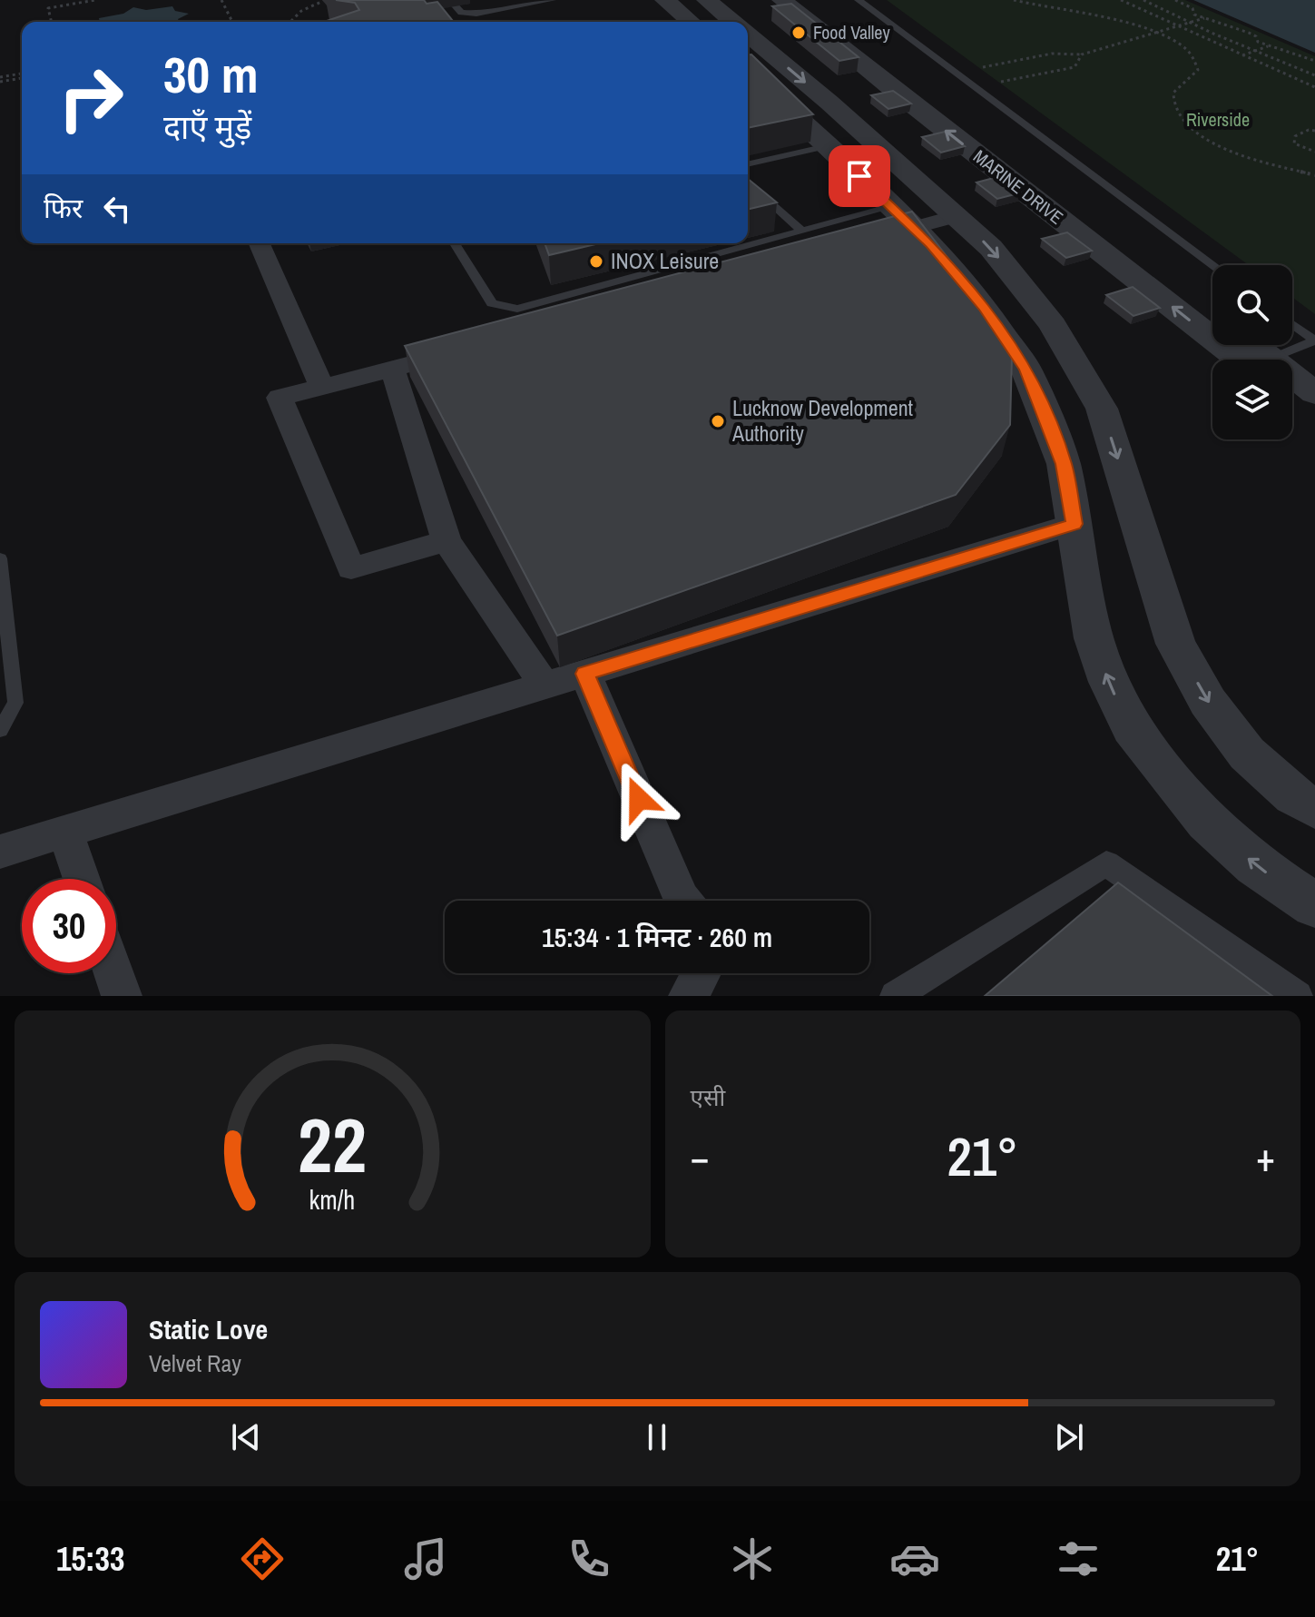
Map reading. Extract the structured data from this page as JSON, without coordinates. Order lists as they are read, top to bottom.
{
  "streets": {
    "street": ["MARINE DRIVE"]
  },
  "parks": ["Riverside"],
  "places": ["Food Valley", "INOX Leisure", "Lucknow Development Authority"],
  "page": {
    "turn": ["30 m", "दाएँ मुड़ें"],
    "then": "फिर",
    "limit": "30",
    "trip": "15:34 · 1 मिनट · 260 m",
    "tile": "एसी",
    "heat": ["−", "21°", "+"],
    "song": ["Static Love", "Velvet Ray"],
    "tabs": ["15:33", "21°"],
    "gauge": ["22", "km/h"]
  }
}
